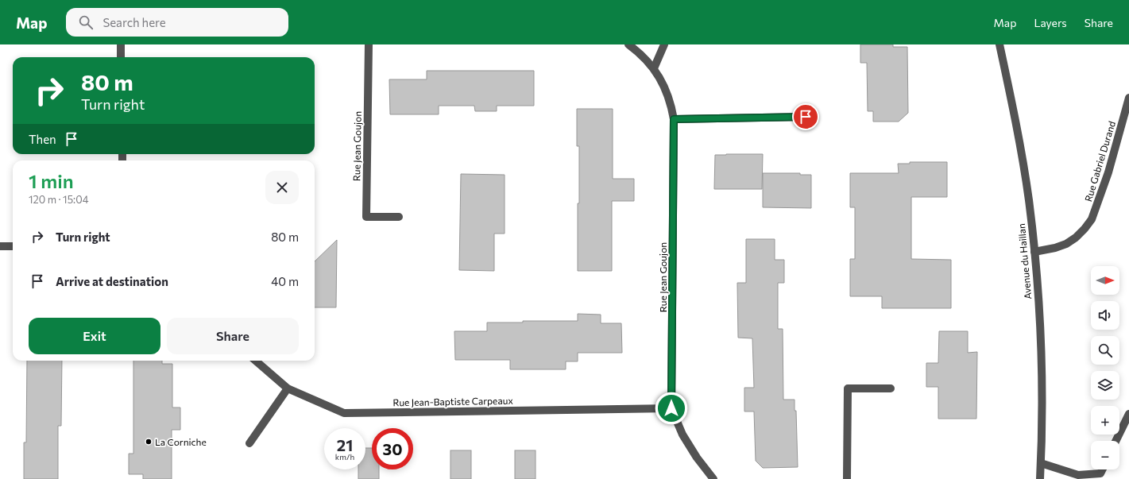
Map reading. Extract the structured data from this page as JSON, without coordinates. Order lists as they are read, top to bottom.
{
  "streets": {
    "street": [
      "Rue Jean Goujon",
      "Rue Gabriel Durand",
      "Avenue du Haillan",
      "Rue Jean-Baptiste Carpeaux"
    ]
  },
  "crossings": [
    ["Rue Jean Goujon", "Rue Jean-Baptiste Carpeaux"],
    ["Rue Gabriel Durand", "Avenue du Haillan"]
  ],
  "places": ["La Corniche"],
  "north": "right",
  "page": {
    "header": "Map",
    "search": "Search here",
    "nav": ["Map", "Layers", "Share"],
    "turn": ["80 m", "Turn right"],
    "then": "Then",
    "heading": ["1 min", "120 m · 15:04"],
    "list": [
      {
        "name": "Turn right",
        "value": "80 m"
      },
      {
        "name": "Arrive at destination",
        "value": "40 m"
      }
    ],
    "map_buttons": ["+", "−"],
    "buttons": ["Exit", "Share"],
    "speed": "21 km/h",
    "limit": "30"
  }
}
